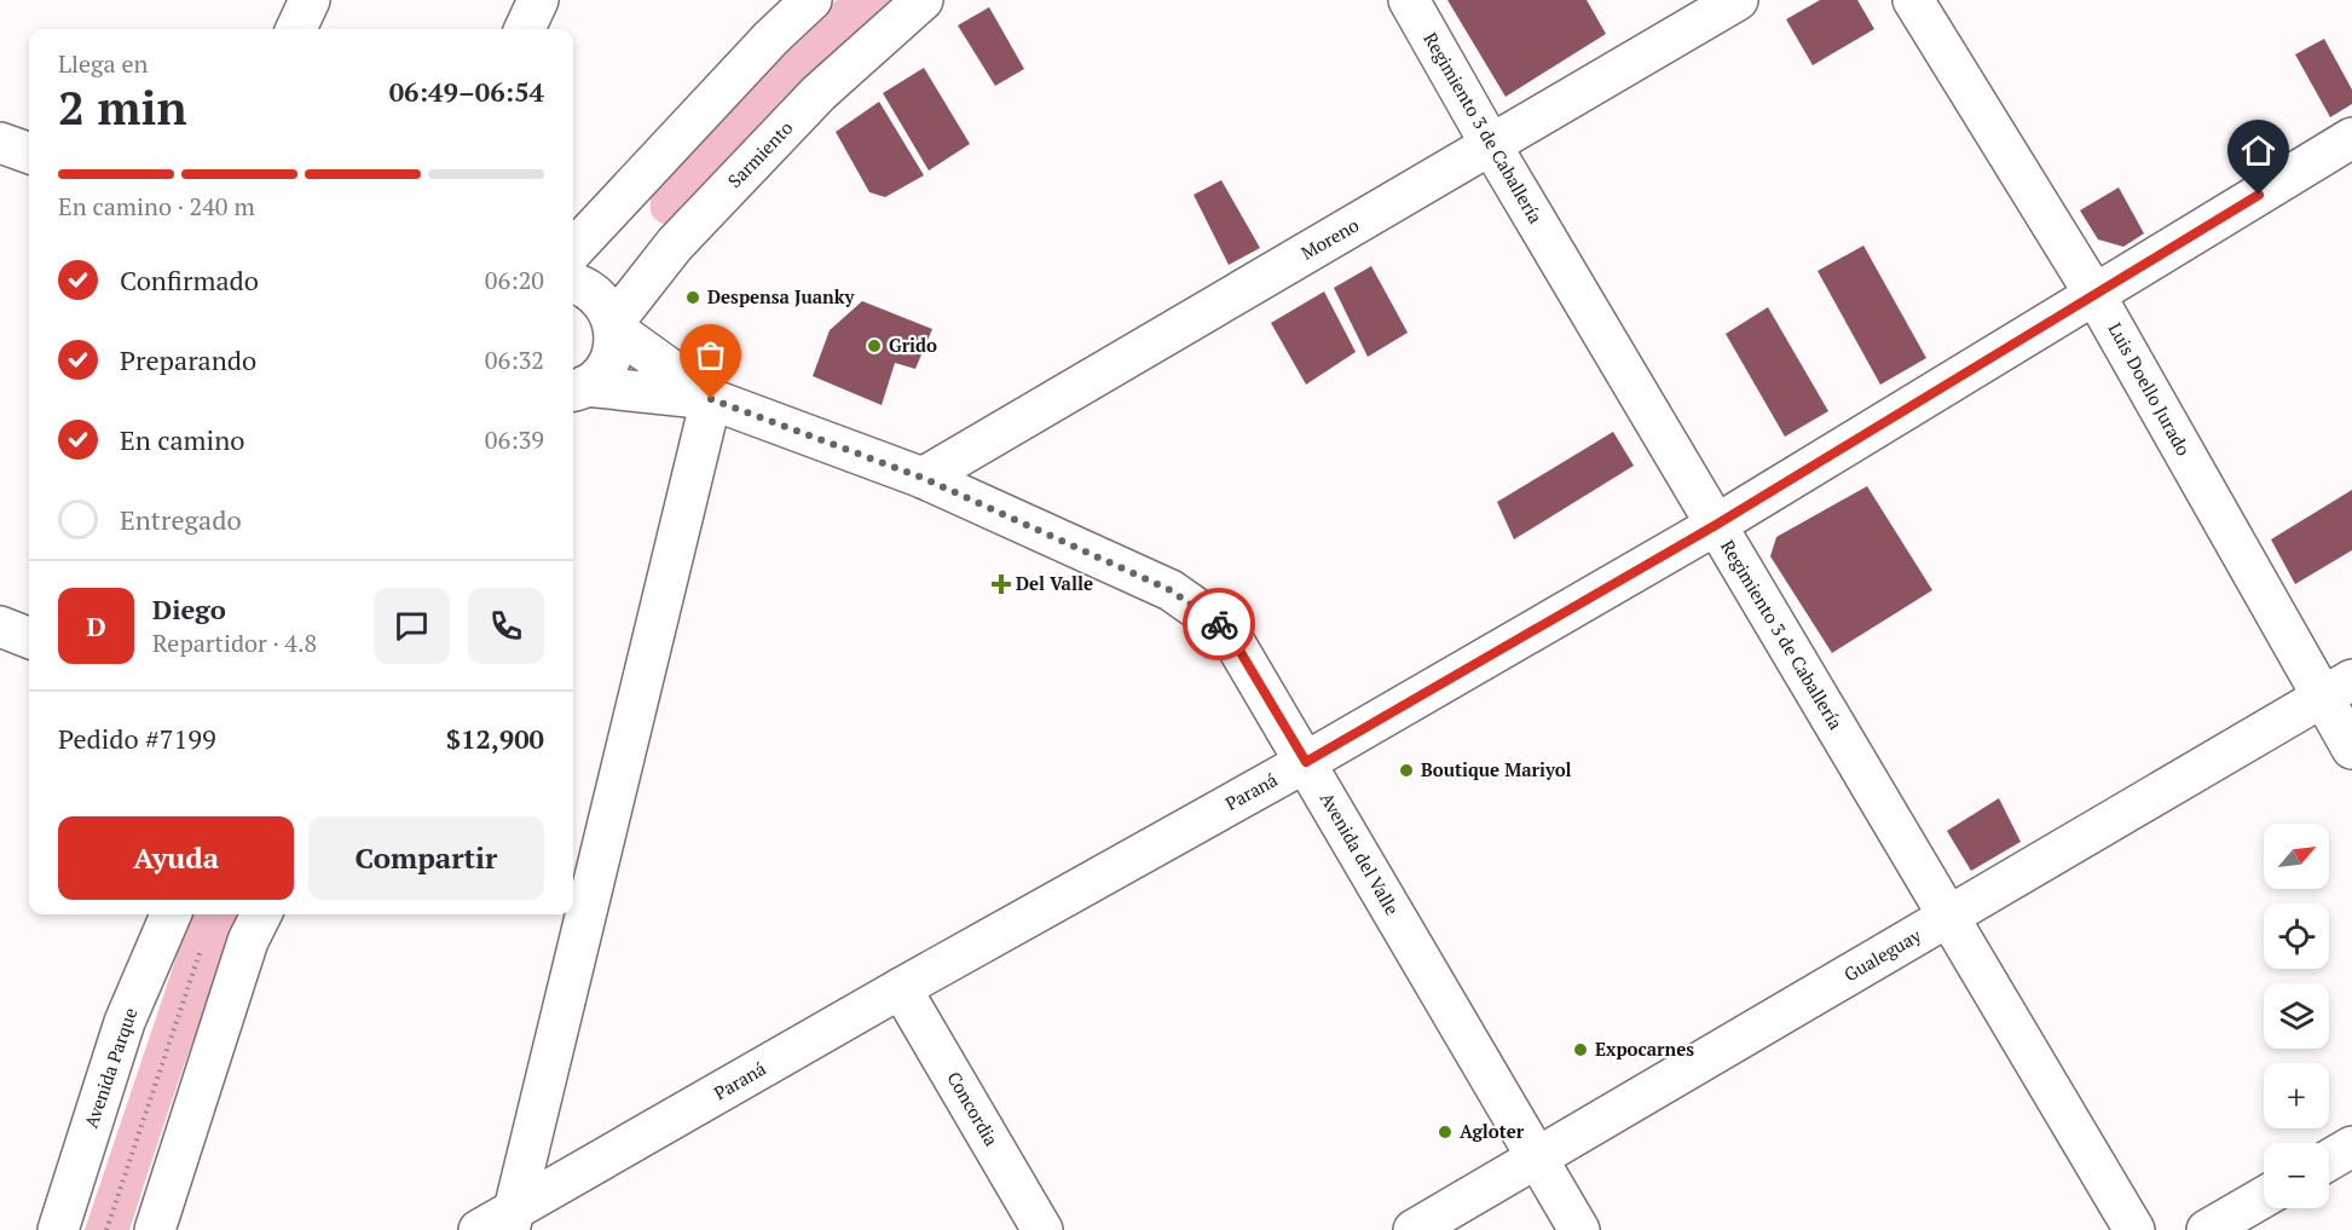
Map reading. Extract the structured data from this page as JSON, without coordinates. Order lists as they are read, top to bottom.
{
  "streets": {
    "street": [
      "Regimiento 3 de Caballería",
      "Sarmiento",
      "Moreno",
      "Luis Doello Jurado",
      "Paraná",
      "Avenida del Valle",
      "Gualeguay",
      "Avenida Parque",
      "Concordia"
    ]
  },
  "crossings": [
    ["Regimiento 3 de Caballería", "Moreno"],
    ["Regimiento 3 de Caballería", "Paraná"],
    ["Regimiento 3 de Caballería", "Gualeguay"],
    ["Moreno", "Avenida del Valle"],
    ["Luis Doello Jurado", "Paraná"],
    ["Luis Doello Jurado", "Gualeguay"],
    ["Paraná", "Avenida del Valle"],
    ["Paraná", "Concordia"],
    ["Avenida del Valle", "Gualeguay"]
  ],
  "places": {
    "other": [
      "Despensa Juanky",
      "Grido",
      "Boutique Mariyol",
      "Expocarnes",
      "Agloter"
    ],
    "health": ["Del Valle"]
  },
  "north": "top right",
  "page": {
    "heading": ["2 min", "Llega en", "06:49–06:54"],
    "panel": [
      "Diego",
      "Repartidor · 4.8",
      "Pedido #7199",
      "$12,900"
    ],
    "bar": "En camino · 240 m",
    "list": [
      ["Confirmado", "06:20"],
      ["Preparando", "06:32"],
      ["En camino", "06:39"],
      "Entregado"
    ],
    "round": "D",
    "buttons": ["Ayuda", "Compartir"],
    "map_buttons": ["+", "−"]
  }
}
